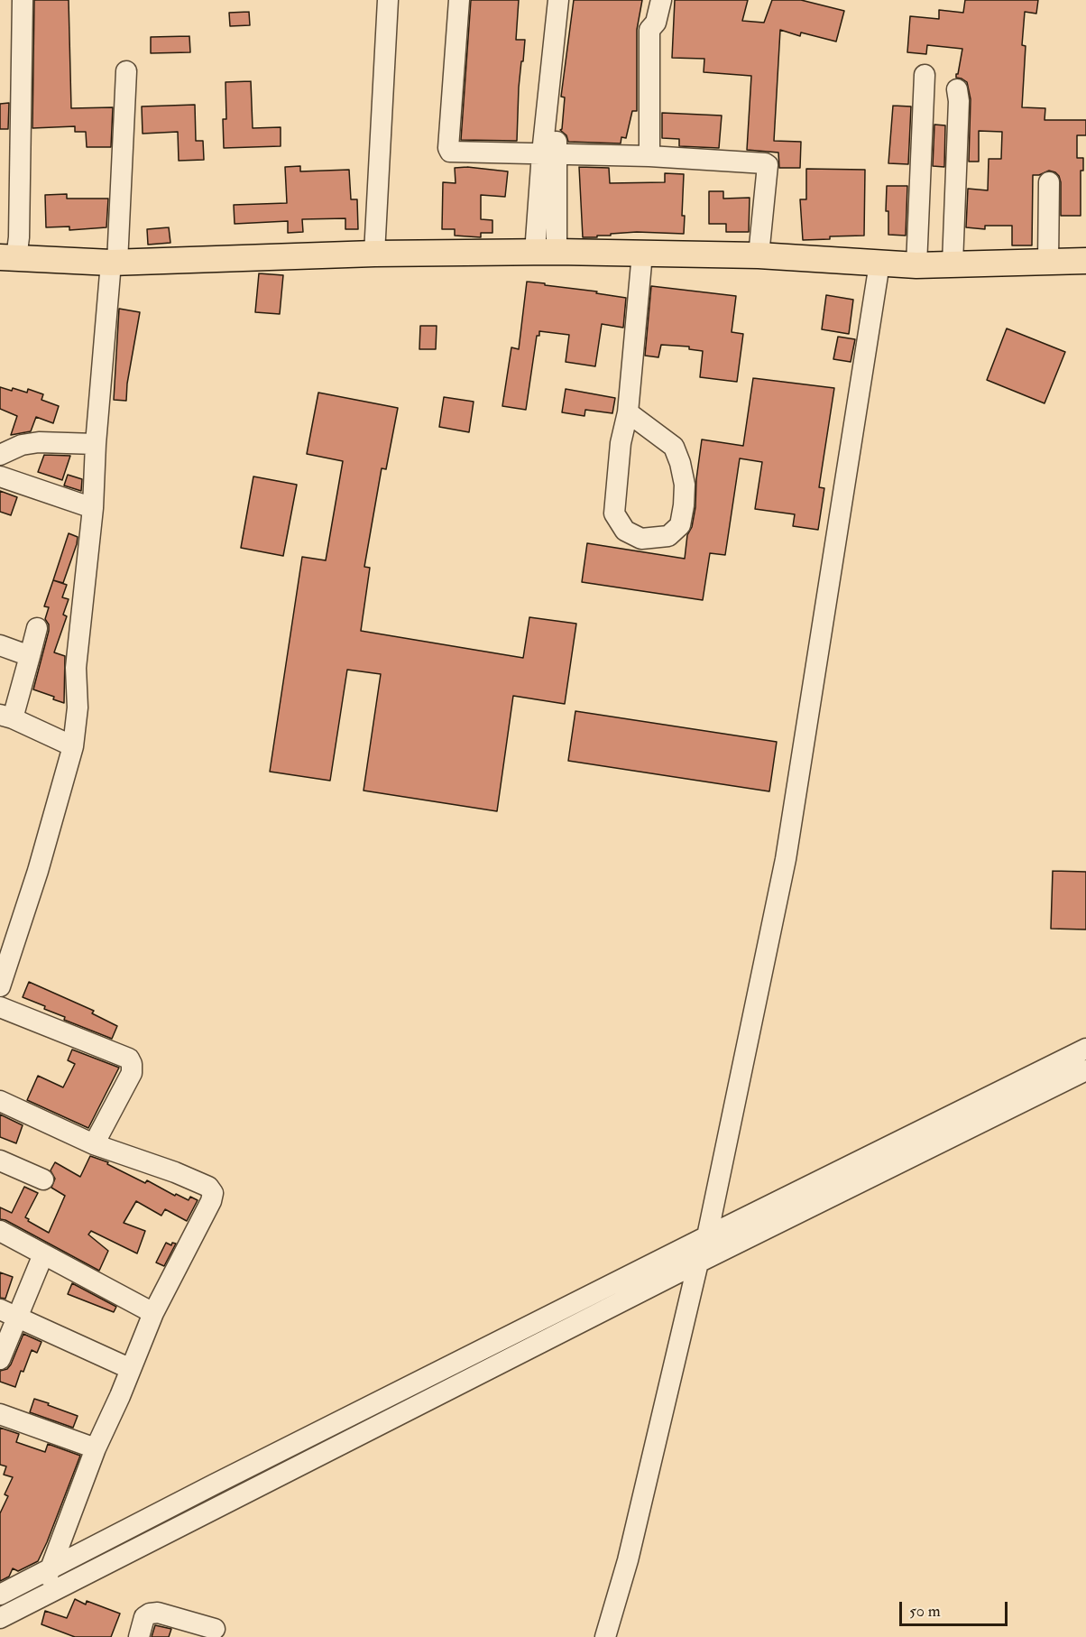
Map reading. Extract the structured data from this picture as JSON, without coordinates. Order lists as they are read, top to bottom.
{
  "scale_bar": "50 m"
}
